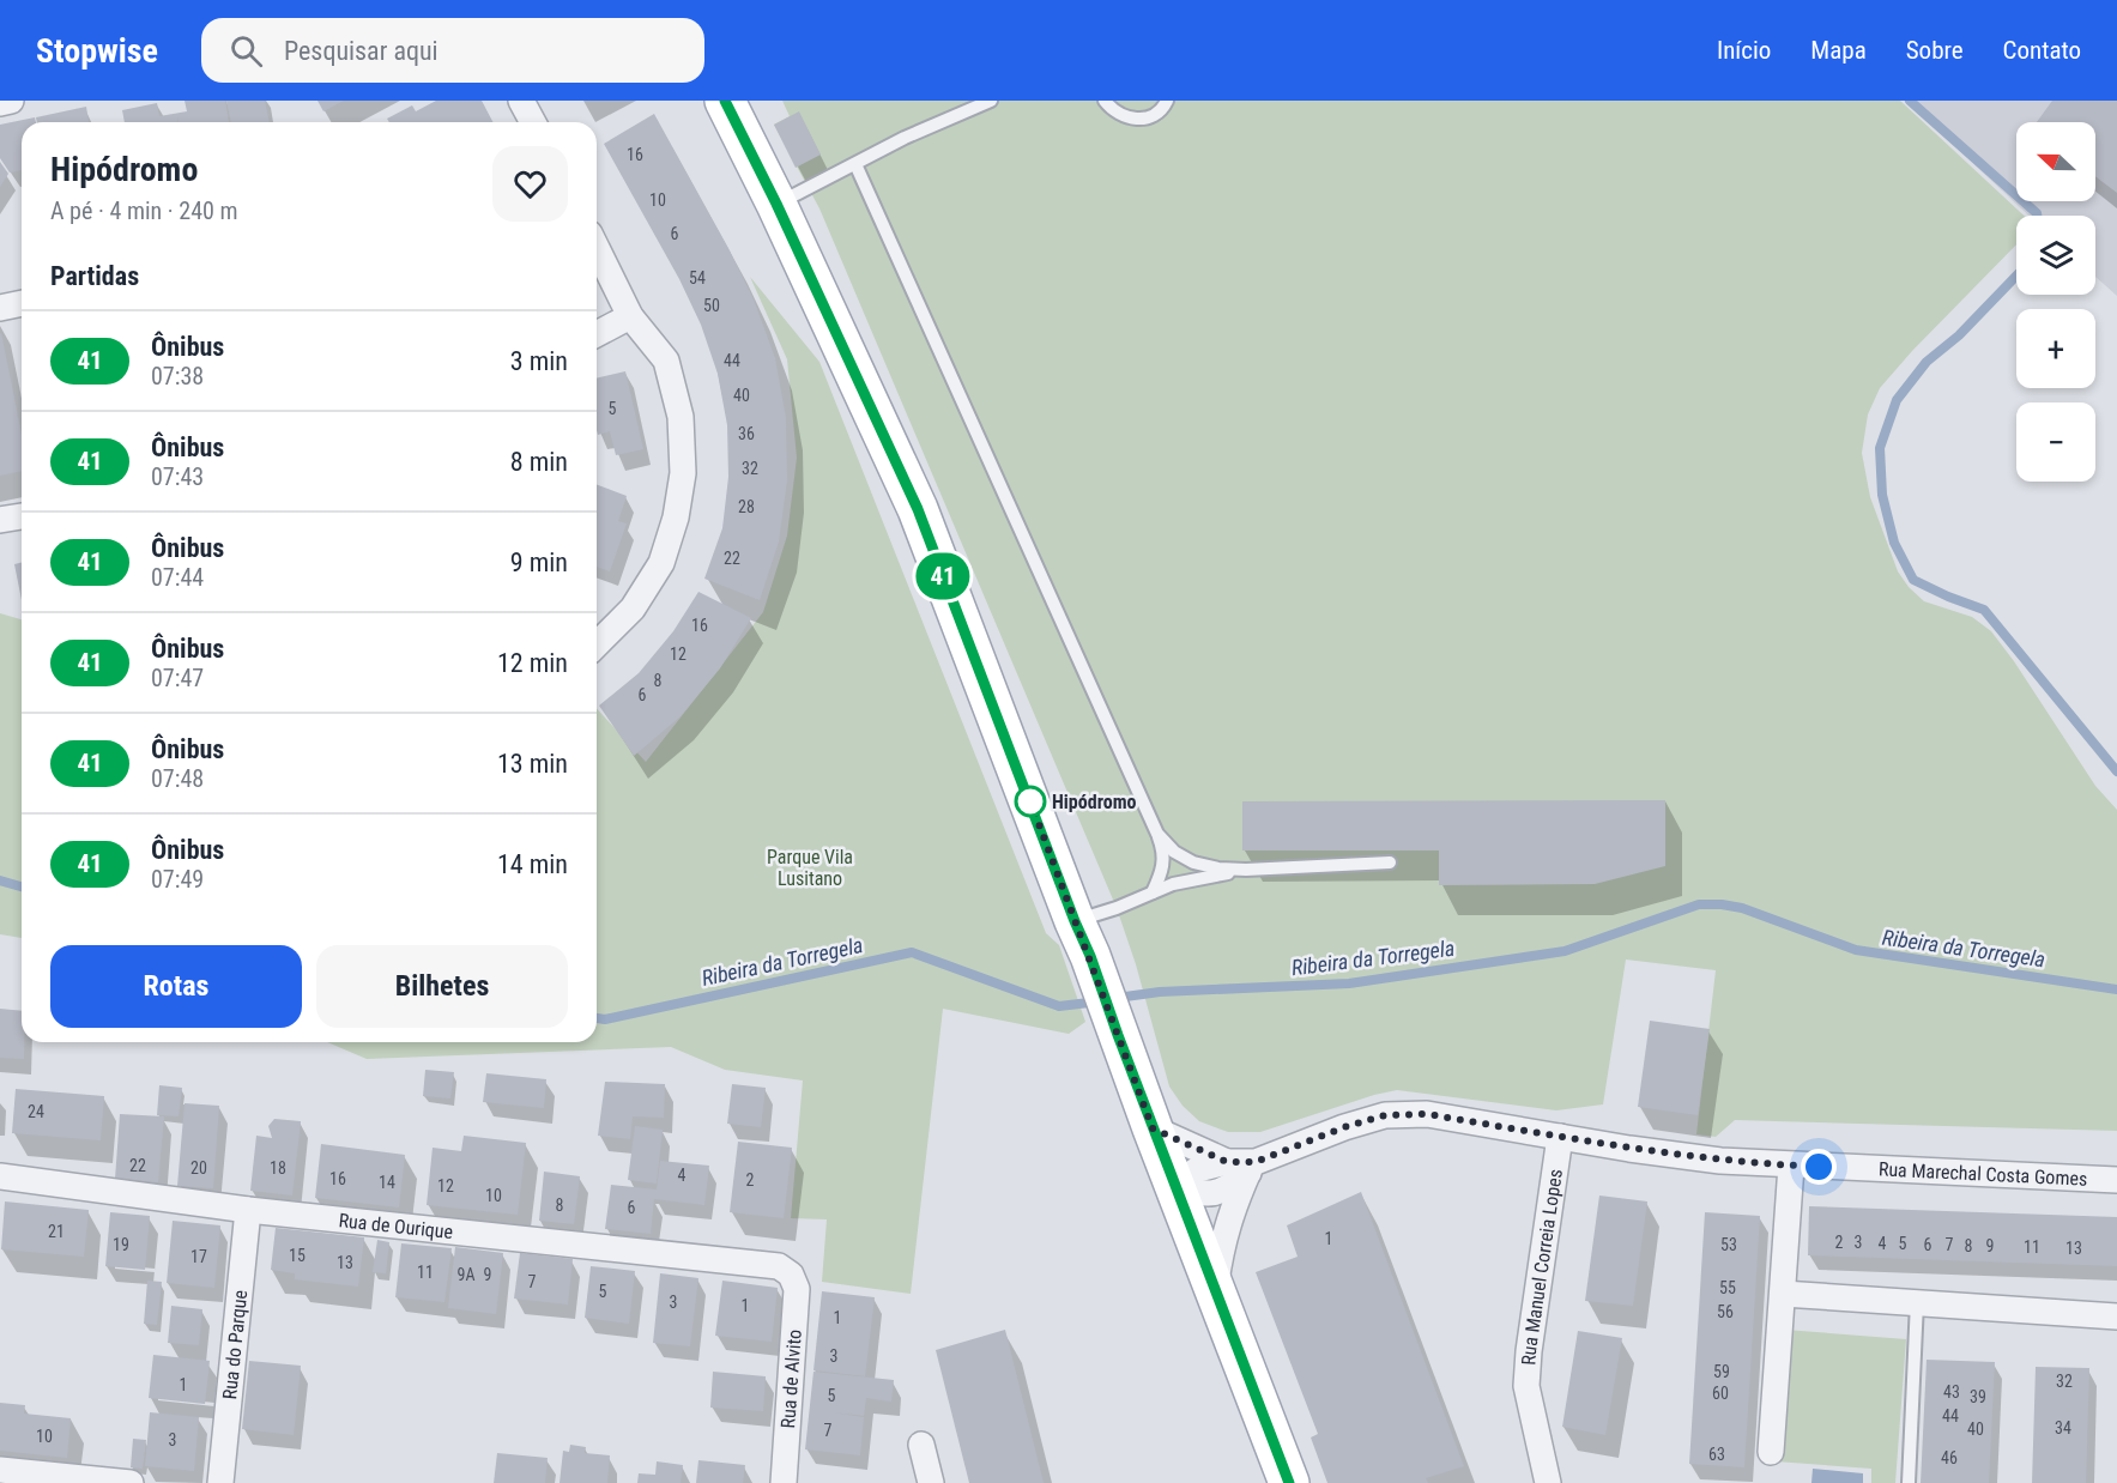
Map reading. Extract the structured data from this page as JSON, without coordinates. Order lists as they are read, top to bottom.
{
  "streets": {
    "street": [
      "Rua Marechal Costa Gomes",
      "Rua de Ourique",
      "Rua Manuel Correia Lopes",
      "Rua do Parque",
      "Rua de Alvito"
    ]
  },
  "crossings": [
    ["Rua Marechal Costa Gomes", "Rua Manuel Correia Lopes"],
    ["Rua de Ourique", "Rua do Parque"],
    ["Rua de Ourique", "Rua de Alvito"]
  ],
  "water": ["Ribeira da Torregela"],
  "parks": ["Parque Vila Lusitano"],
  "places": ["Hipódromo"],
  "lines": ["bus line 41"],
  "house_numbers": [
    "16",
    "10",
    "6",
    "54",
    "50",
    "44",
    "40",
    "5",
    "36",
    "32",
    "28",
    "22",
    "16",
    "12",
    "8",
    "6",
    "24",
    "22",
    "20",
    "18",
    "4",
    "16",
    "2",
    "14",
    "12",
    "10",
    "8",
    "6",
    "21",
    "1",
    "2",
    "3",
    "4",
    "5",
    "19",
    "53",
    "6",
    "7",
    "8",
    "9",
    "11",
    "13",
    "15",
    "17",
    "13",
    "11",
    "9A",
    "9",
    "7",
    "55",
    "5",
    "3",
    "1",
    "56",
    "1",
    "3",
    "59",
    "32",
    "1",
    "43",
    "60",
    "5",
    "39",
    "44",
    "34",
    "40",
    "7",
    "10",
    "3",
    "63",
    "46"
  ],
  "north": "left",
  "page": {
    "header": "Stopwise",
    "search": "Pesquisar aqui",
    "nav": [
      "Início",
      "Mapa",
      "Sobre",
      "Contato"
    ],
    "on_map": "41",
    "map_buttons": ["+", "−"],
    "heading": [
      ["Hipódromo", "A pé · 4 min · 240 m"],
      "Partidas"
    ],
    "list": [
      {
        "mark": "41",
        "name": "Ônibus",
        "note": "07:38",
        "value": "3 min"
      },
      {
        "mark": "41",
        "name": "Ônibus",
        "note": "07:43",
        "value": "8 min"
      },
      {
        "mark": "41",
        "name": "Ônibus",
        "note": "07:44",
        "value": "9 min"
      },
      {
        "mark": "41",
        "name": "Ônibus",
        "note": "07:47",
        "value": "12 min"
      },
      {
        "mark": "41",
        "name": "Ônibus",
        "note": "07:48",
        "value": "13 min"
      },
      {
        "mark": "41",
        "name": "Ônibus",
        "note": "07:49",
        "value": "14 min"
      }
    ],
    "buttons": ["Rotas", "Bilhetes"]
  }
}
